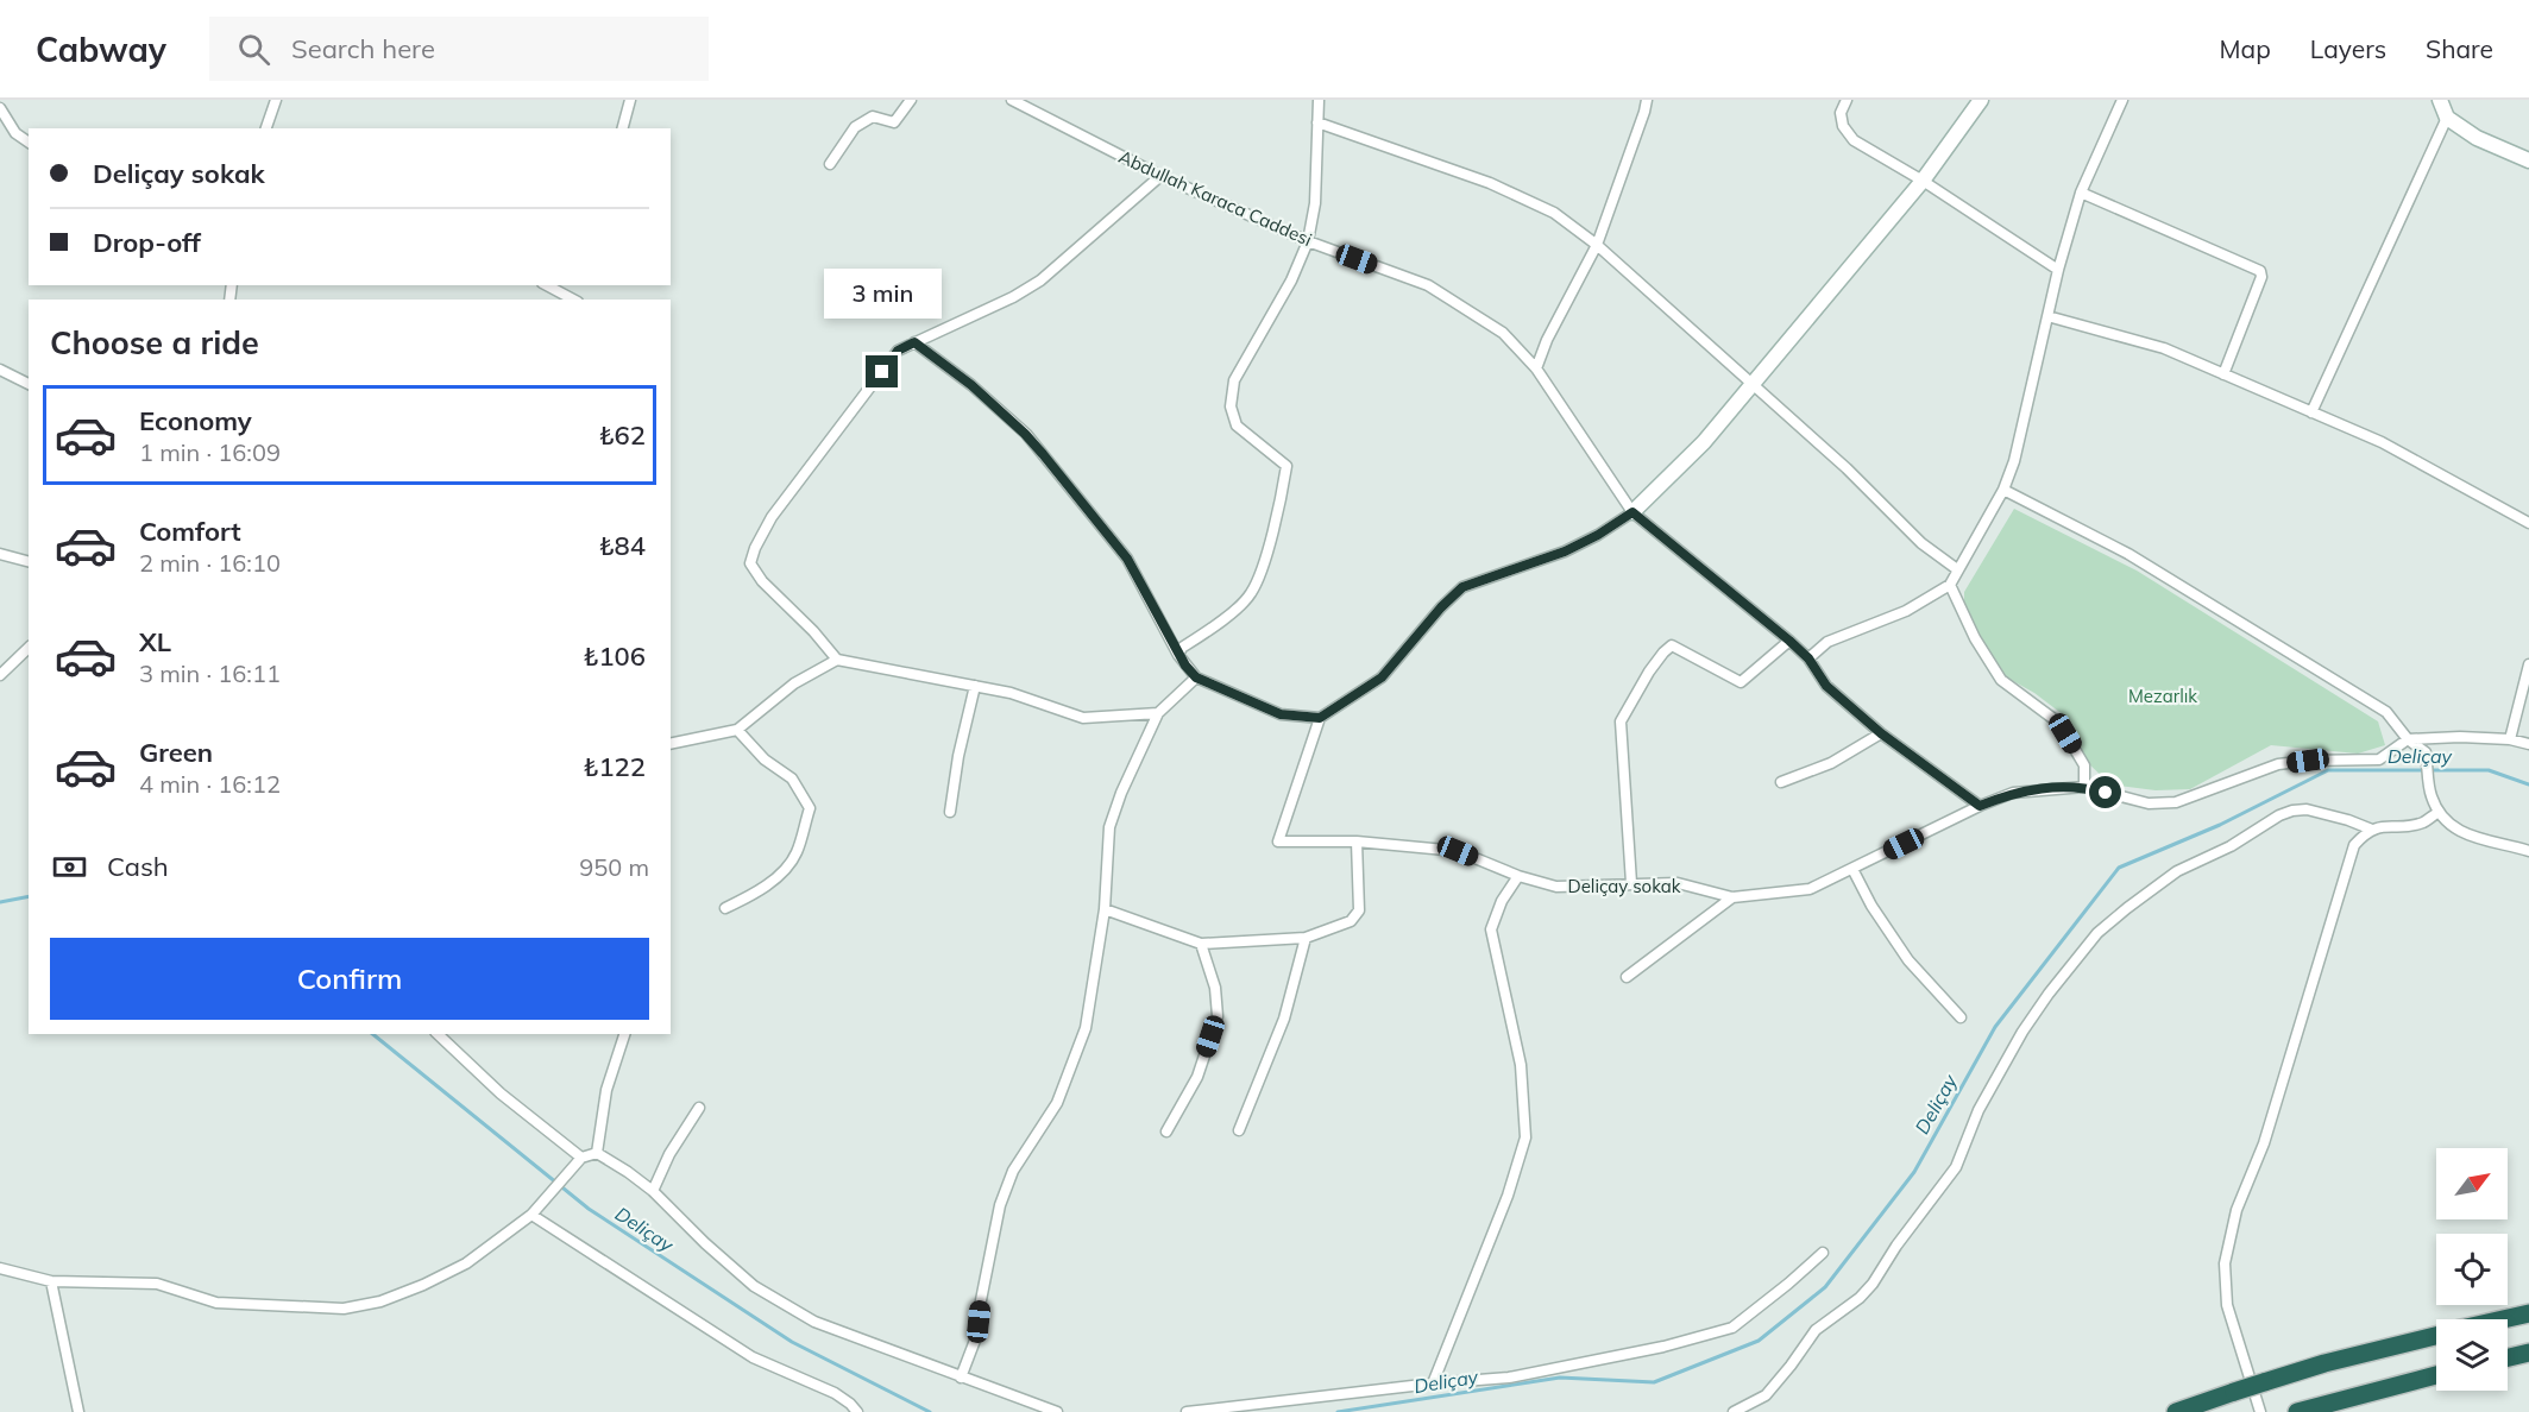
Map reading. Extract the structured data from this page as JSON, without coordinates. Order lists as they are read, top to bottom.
{
  "streets": {
    "street": ["Abdullah Karaca Caddesi", "Deliçay sokak"]
  },
  "crossings": [
    ["Abdullah Karaca Caddesi", "Deliçay sokak"]
  ],
  "water": ["Deliçay"],
  "parks": ["Mezarlık"],
  "north": "top right",
  "page": {
    "header": "Cabway",
    "search": "Search here",
    "nav": ["Map", "Layers", "Share"],
    "banner": ["Deliçay sokak", "Drop-off"],
    "bubble": "3 min",
    "heading": "Choose a ride",
    "list": [
      {
        "name": "Economy",
        "note": "1 min · 16:09",
        "value": "₺62"
      },
      {
        "name": "Comfort",
        "note": "2 min · 16:10",
        "value": "₺84"
      },
      {
        "name": "XL",
        "note": "3 min · 16:11",
        "value": "₺106"
      },
      {
        "name": "Green",
        "note": "4 min · 16:12",
        "value": "₺122"
      }
    ],
    "pay": ["Cash", "950 m"],
    "buttons": "Confirm"
  }
}
